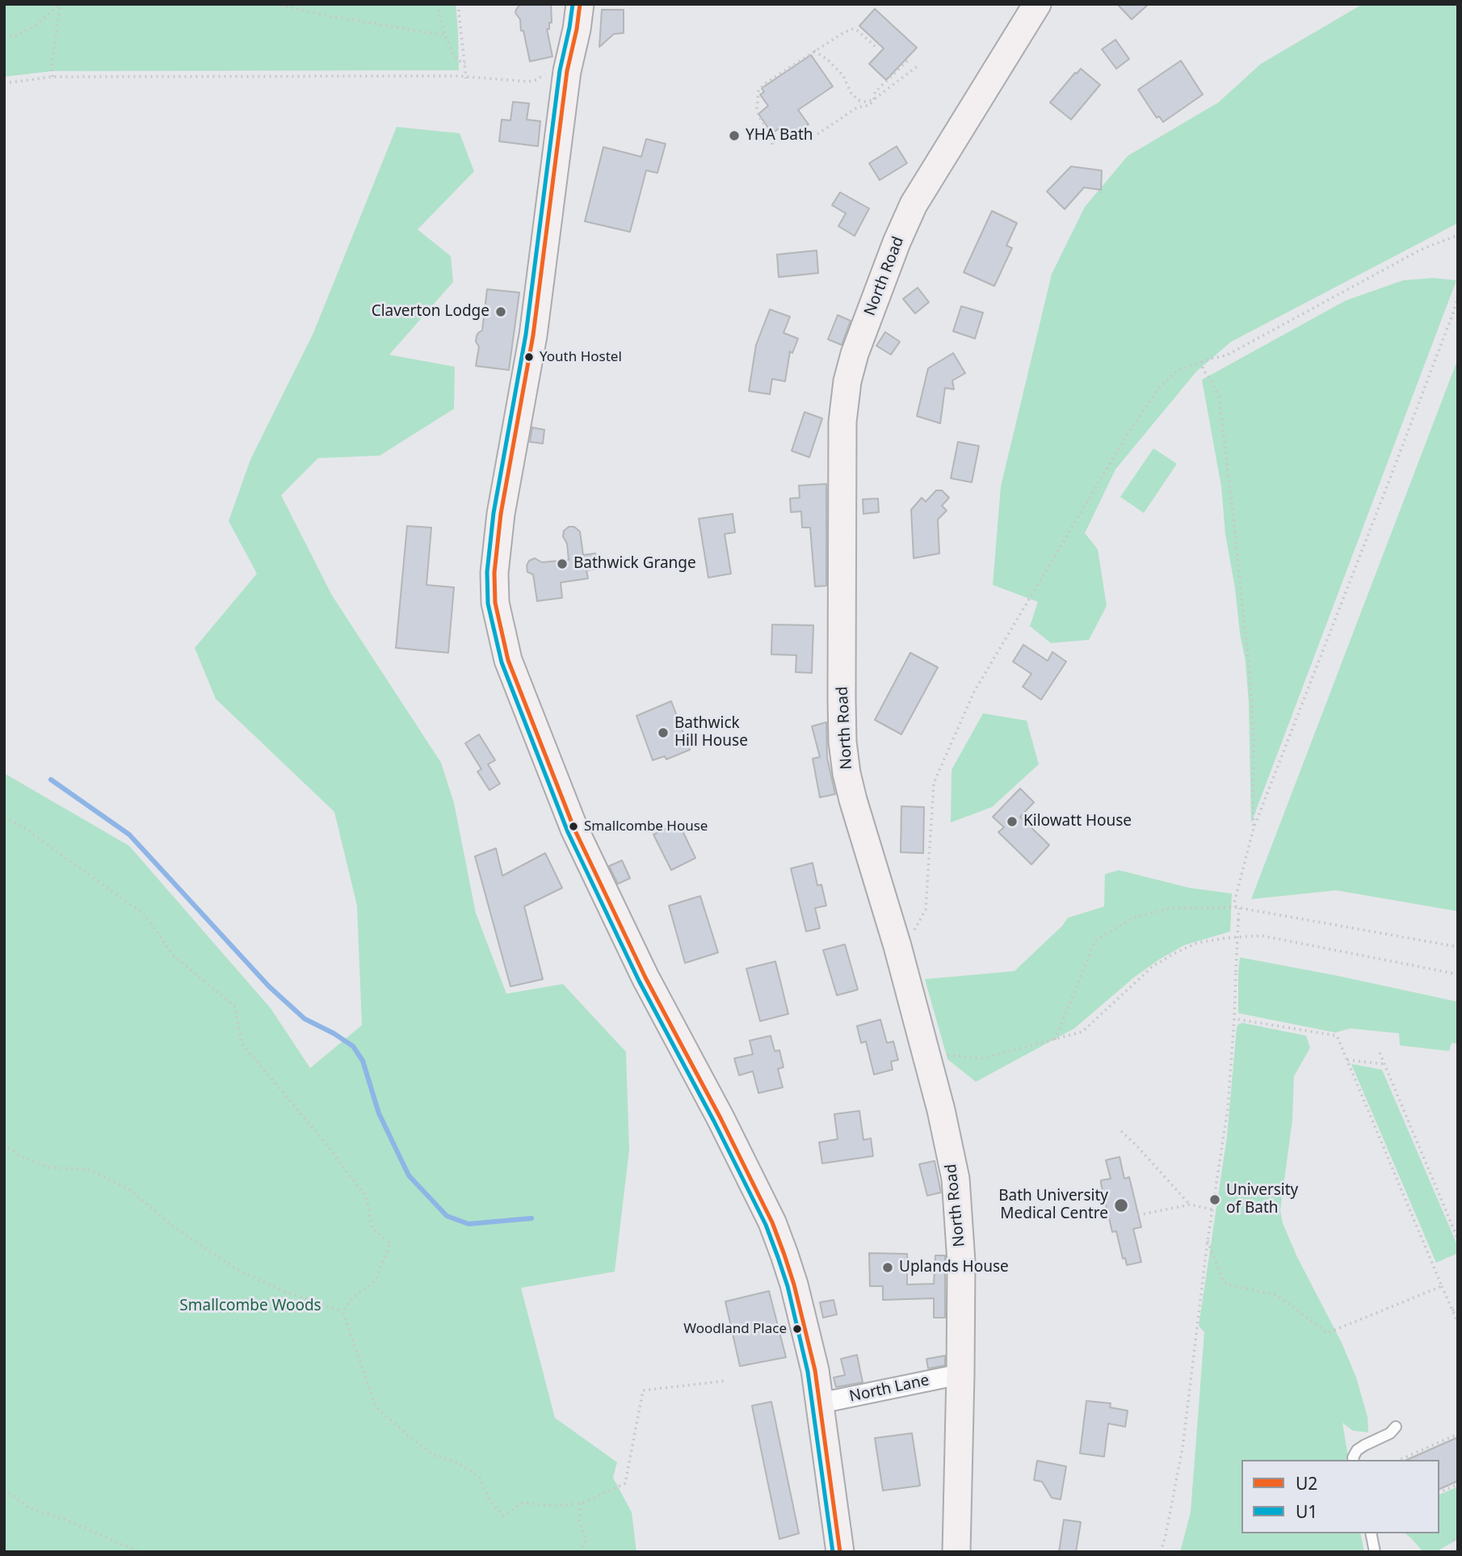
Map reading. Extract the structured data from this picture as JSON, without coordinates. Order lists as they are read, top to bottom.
{
  "streets": {
    "street": ["North Road", "North Lane"]
  },
  "crossings": [
    ["North Road", "North Lane"]
  ],
  "parks": ["Smallcombe Woods"],
  "places": [
    "YHA Bath",
    "Claverton Lodge",
    "Youth Hostel",
    "Bathwick Grange",
    "Bathwick Hill House",
    "Kilowatt House",
    "Smallcombe House",
    "University of Bath",
    "Bath University Medical Centre",
    "Uplands House",
    "Woodland Place"
  ],
  "lines": ["transit line U2", "transit line U1"],
  "legend": ["U2", "U1"]
}
